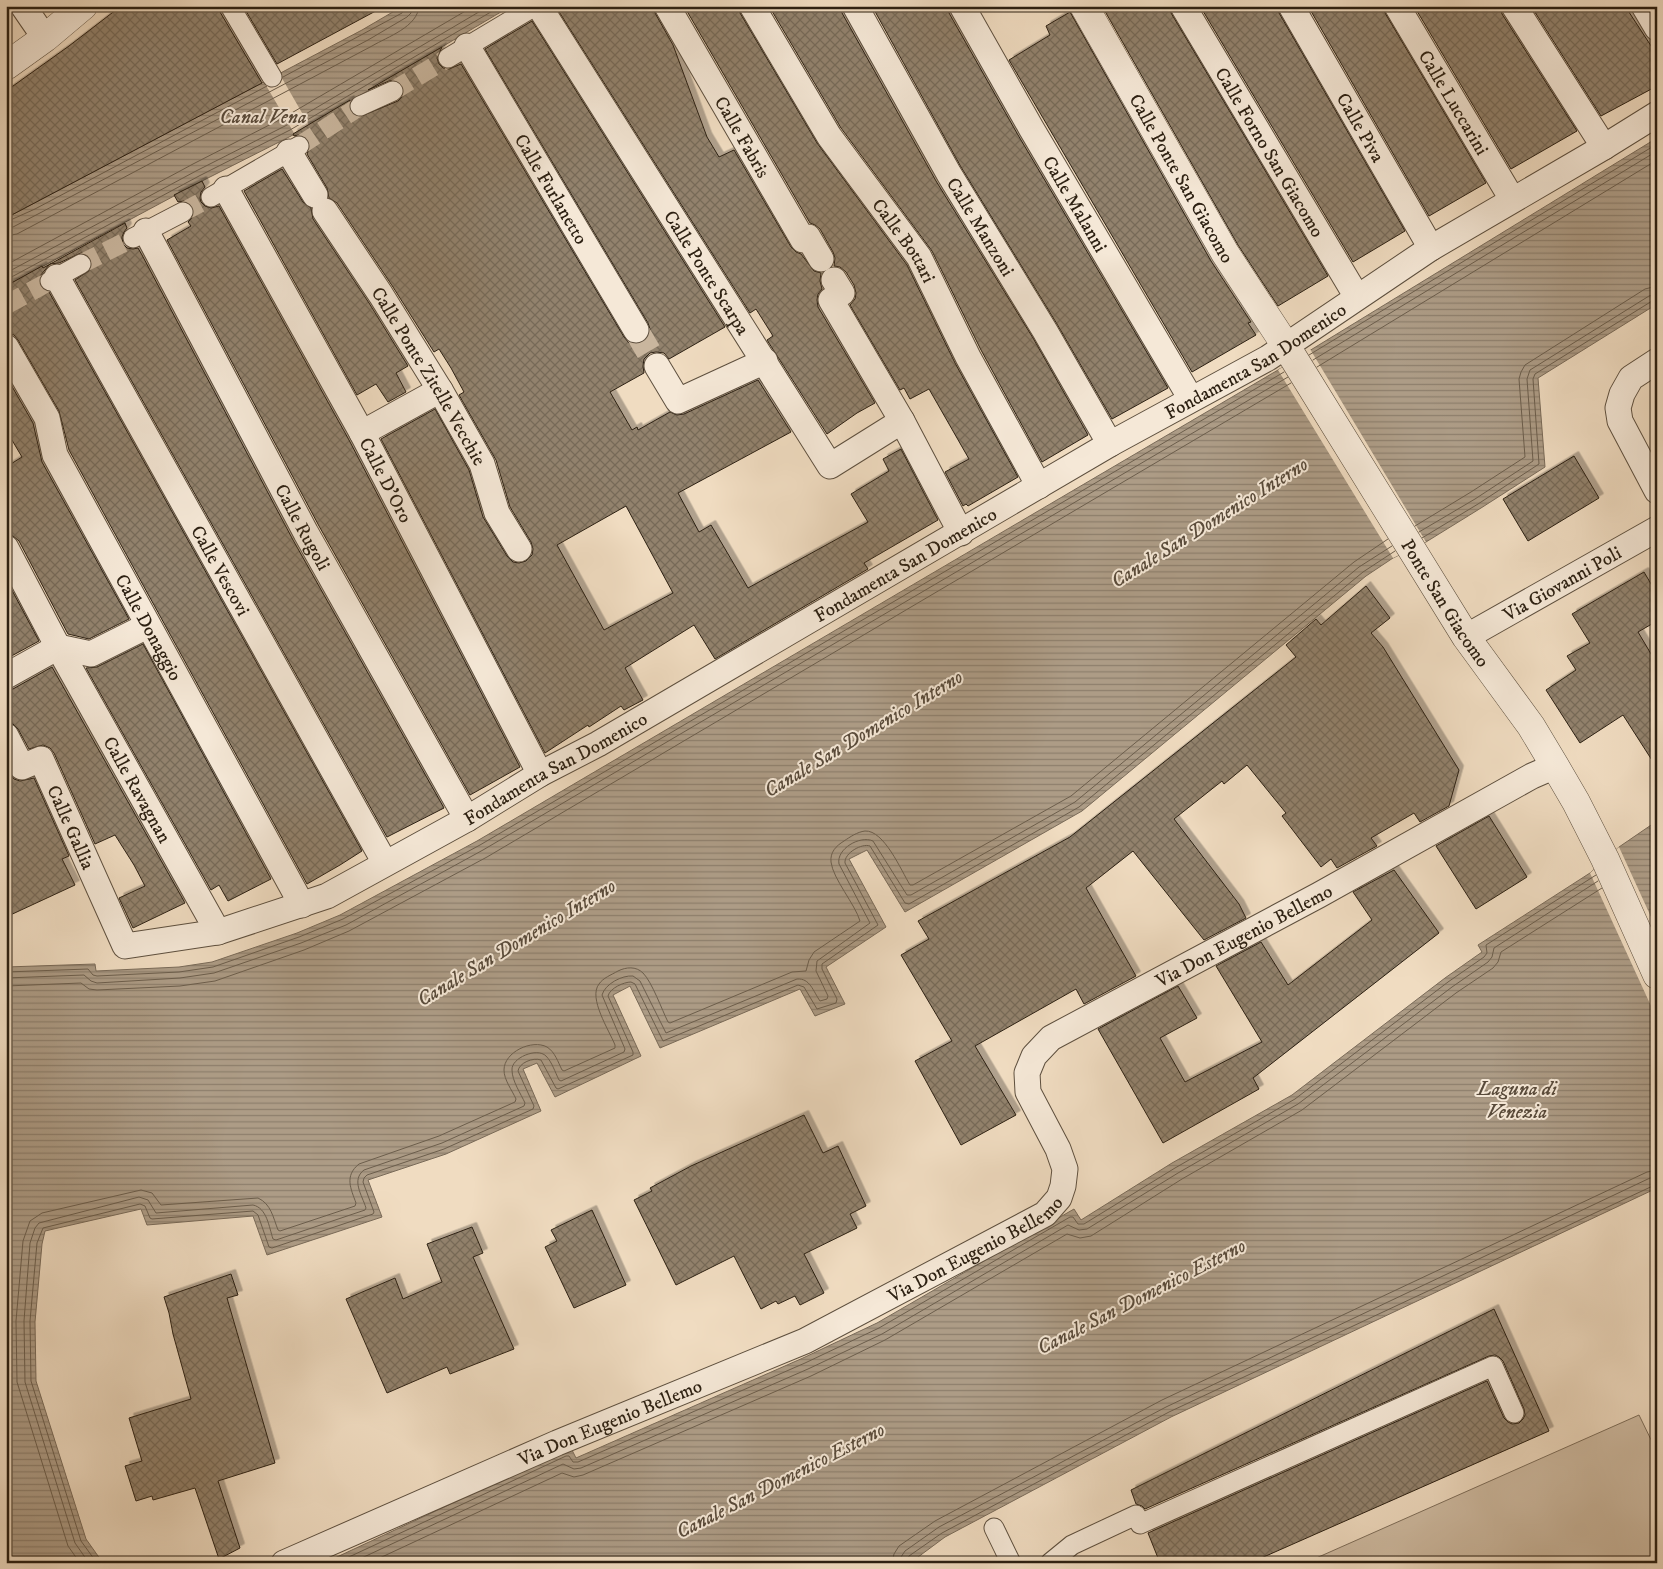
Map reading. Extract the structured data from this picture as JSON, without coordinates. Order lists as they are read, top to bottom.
{
  "streets": {
    "street": [
      "Calle Luccarini",
      "Calle Piva",
      "Calle Fabris",
      "Calle Forno San Giacomo",
      "Calle Ponte San Giacomo",
      "Calle Furlanetto",
      "Calle Malanni",
      "Calle Manzoni",
      "Calle Bottari",
      "Calle Ponte Scarpa",
      "Fondamenta San Domenico",
      "Calle Ponte Zitelle Vecchie",
      "Calle D'Oro",
      "Calle Rugoli",
      "Calle Vescovi",
      "Via Giovanni Poli",
      "Ponte San Giacomo",
      "Calle Donaggio",
      "Calle Ravagnan",
      "Calle Gallia",
      "Via Don Eugenio Bellemo"
    ]
  },
  "crossings": [
    ["Calle Luccarini", "Fondamenta San Domenico"],
    ["Calle Piva", "Fondamenta San Domenico"],
    ["Calle Forno San Giacomo", "Fondamenta San Domenico"],
    ["Calle Ponte San Giacomo", "Fondamenta San Domenico"],
    ["Calle Ponte San Giacomo", "Ponte San Giacomo"],
    ["Calle Malanni", "Fondamenta San Domenico"],
    ["Calle Manzoni", "Fondamenta San Domenico"],
    ["Calle Bottari", "Fondamenta San Domenico"],
    ["Fondamenta San Domenico", "Calle D'Oro"],
    ["Fondamenta San Domenico", "Calle Rugoli"],
    ["Fondamenta San Domenico", "Calle Vescovi"],
    ["Fondamenta San Domenico", "Ponte San Giacomo"],
    ["Fondamenta San Domenico", "Calle Donaggio"],
    ["Fondamenta San Domenico", "Calle Ravagnan"],
    ["Fondamenta San Domenico", "Calle Gallia"],
    ["Via Giovanni Poli", "Ponte San Giacomo"],
    ["Ponte San Giacomo", "Via Don Eugenio Bellemo"]
  ],
  "water": [
    "Canal Vena",
    "Canale San Domenico Interno",
    "Laguna di Venezia",
    "Canale San Domenico Esterno"
  ]
}
